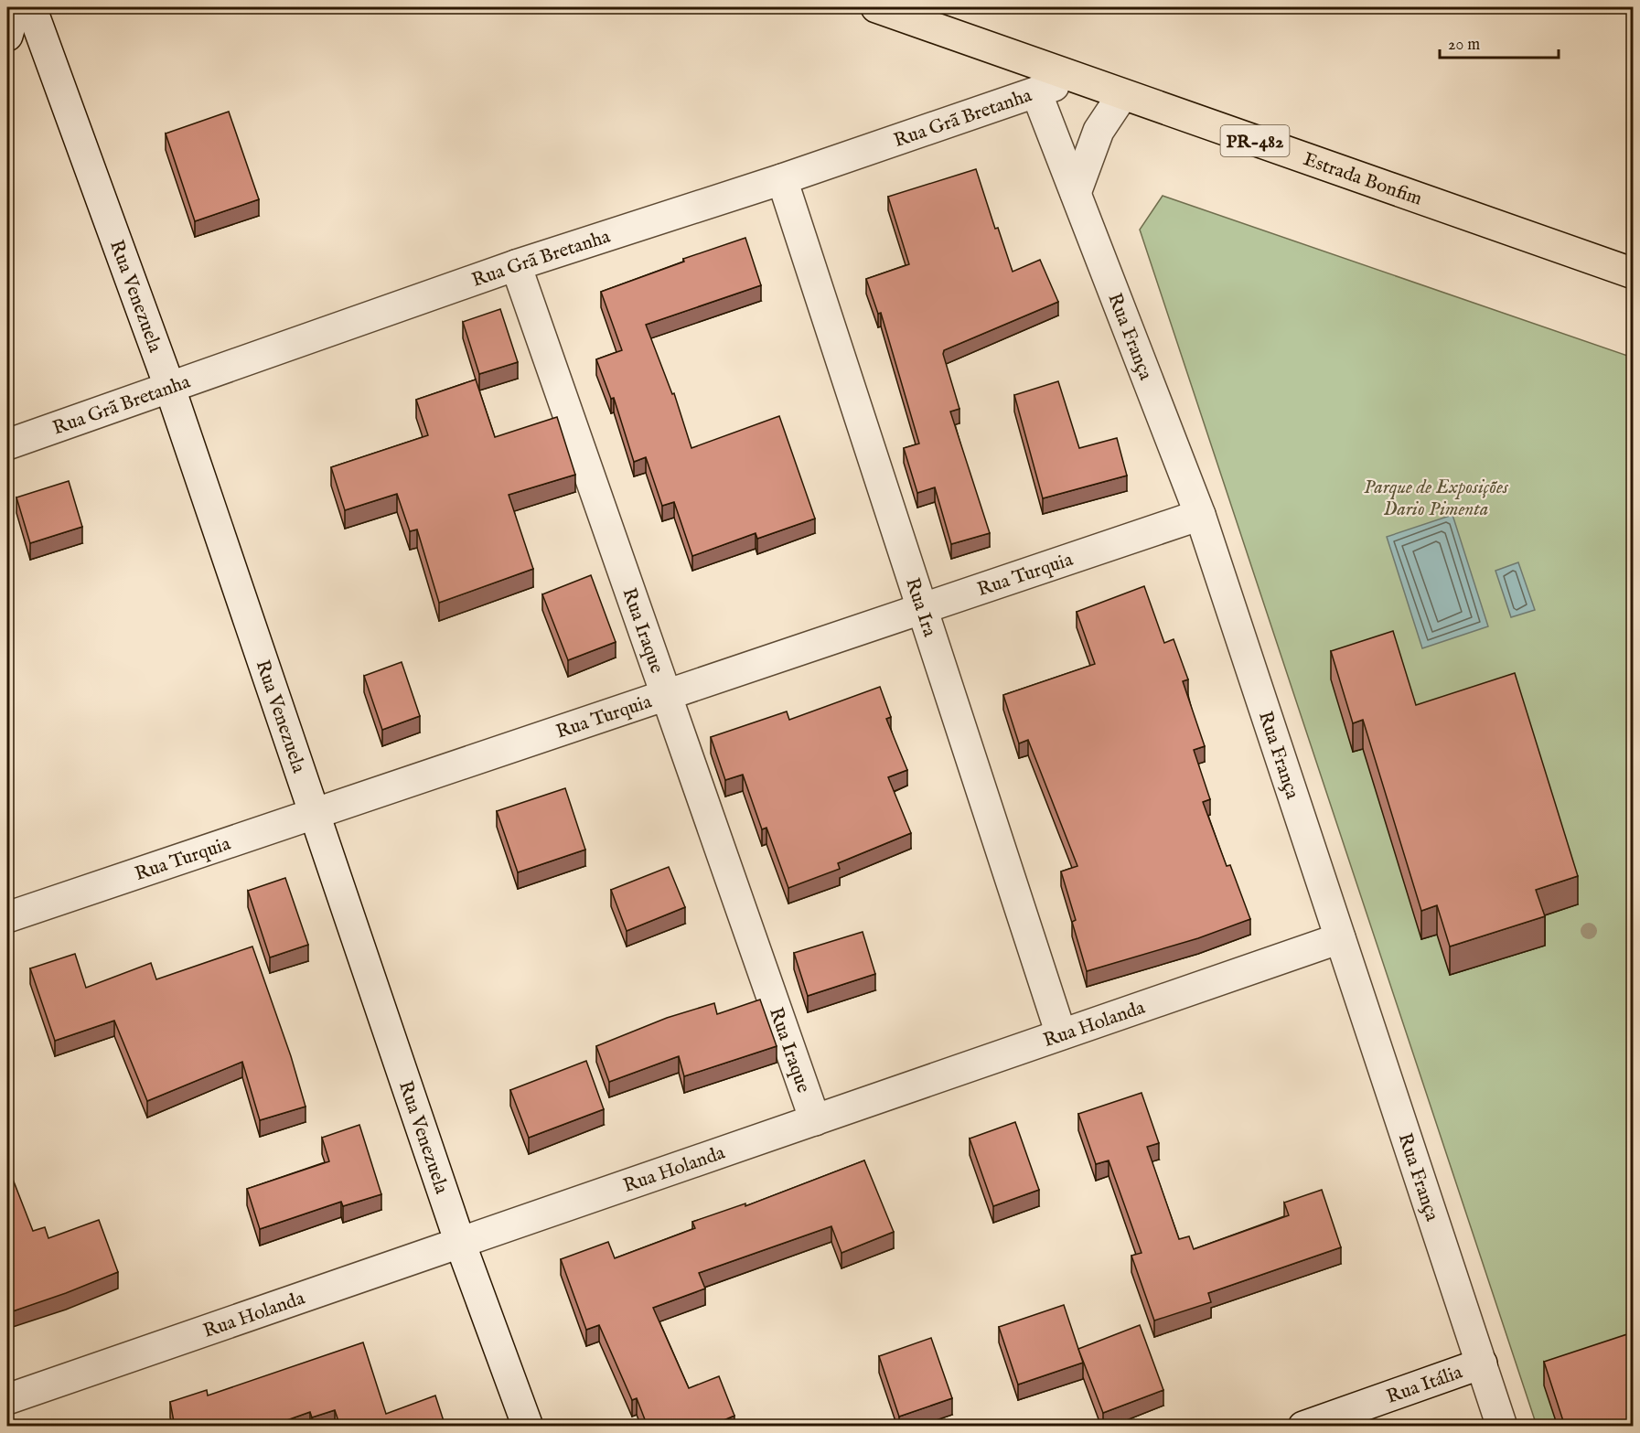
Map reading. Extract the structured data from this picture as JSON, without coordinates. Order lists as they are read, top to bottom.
{
  "streets": {
    "main road": ["PR-482", "Estrada Bonfim"],
    "street": [
      "Rua Grã Bretanha",
      "Rua Venezuela",
      "Rua França",
      "Rua Turquia",
      "Rua Ira",
      "Rua Iraque",
      "Rua Holanda",
      "Rua Itália"
    ]
  },
  "crossings": [
    ["Rua Grã Bretanha", "Estrada Bonfim"],
    ["Rua Grã Bretanha", "Rua Venezuela"],
    ["Rua Grã Bretanha", "Rua França"],
    ["Rua Grã Bretanha", "Rua Ira"],
    ["Rua Grã Bretanha", "Rua Iraque"],
    ["Rua Venezuela", "Rua Turquia"],
    ["Rua Venezuela", "Rua Holanda"],
    ["Rua França", "Rua Turquia"],
    ["Rua França", "Rua Holanda"],
    ["Rua França", "Rua Itália"],
    ["Rua Turquia", "Rua Ira"],
    ["Rua Turquia", "Rua Iraque"],
    ["Rua Ira", "Rua Holanda"],
    ["Rua Iraque", "Rua Holanda"]
  ],
  "parks": ["Parque de Exposições Dario Pimenta"],
  "scale_bar": "20 m"
}
